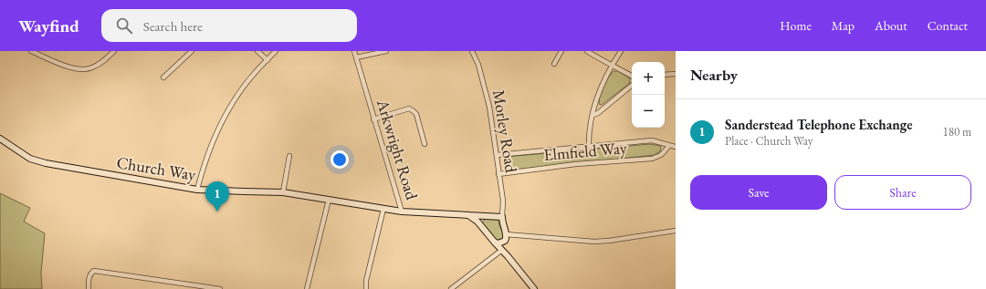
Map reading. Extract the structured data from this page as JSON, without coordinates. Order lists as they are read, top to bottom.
{
  "streets": {
    "street": [
      "Morley Road",
      "Arkwright Road",
      "Elmfield Way",
      "Church Way"
    ]
  },
  "crossings": [
    ["Morley Road", "Arkwright Road"],
    ["Morley Road", "Elmfield Way"],
    ["Arkwright Road", "Church Way"]
  ],
  "page": {
    "header": "Wayfind",
    "search": "Search here",
    "nav": [
      "Home",
      "Map",
      "About",
      "Contact"
    ],
    "heading": "Nearby",
    "map_buttons": ["+", "−"],
    "list": [
      {
        "mark": "1",
        "name": "Sanderstead Telephone Exchange",
        "note": "Place · Church Way",
        "value": "180 m"
      }
    ],
    "buttons": ["Save", "Share"],
    "pins": "1"
  }
}
